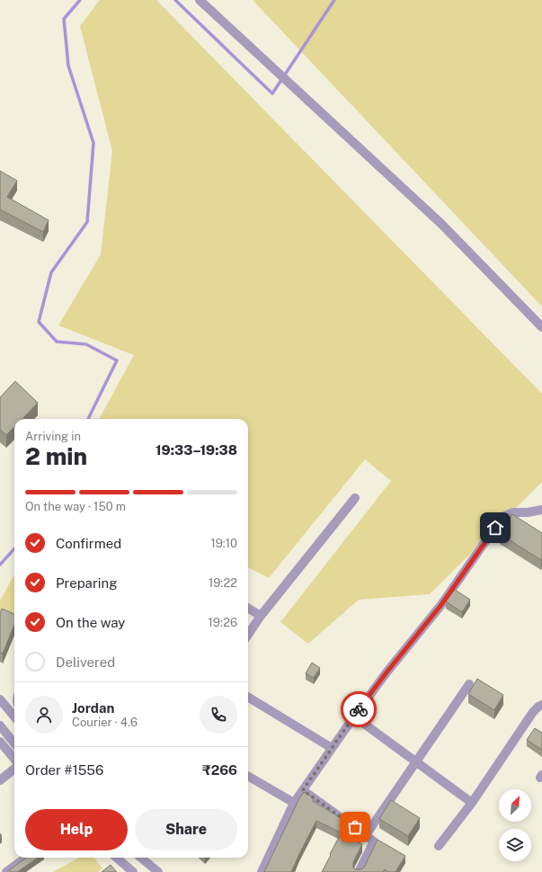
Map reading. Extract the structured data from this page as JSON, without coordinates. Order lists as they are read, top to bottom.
{
  "north": "top right",
  "page": {
    "heading": ["2 min", "Arriving in", "19:33–19:38"],
    "panel": [
      "Jordan",
      "Courier · 4.6",
      "Order #1556",
      "₹266"
    ],
    "bar": "On the way · 150 m",
    "list": [
      ["Confirmed", "19:10"],
      ["Preparing", "19:22"],
      ["On the way", "19:26"],
      "Delivered"
    ],
    "buttons": ["Help", "Share"]
  }
}
